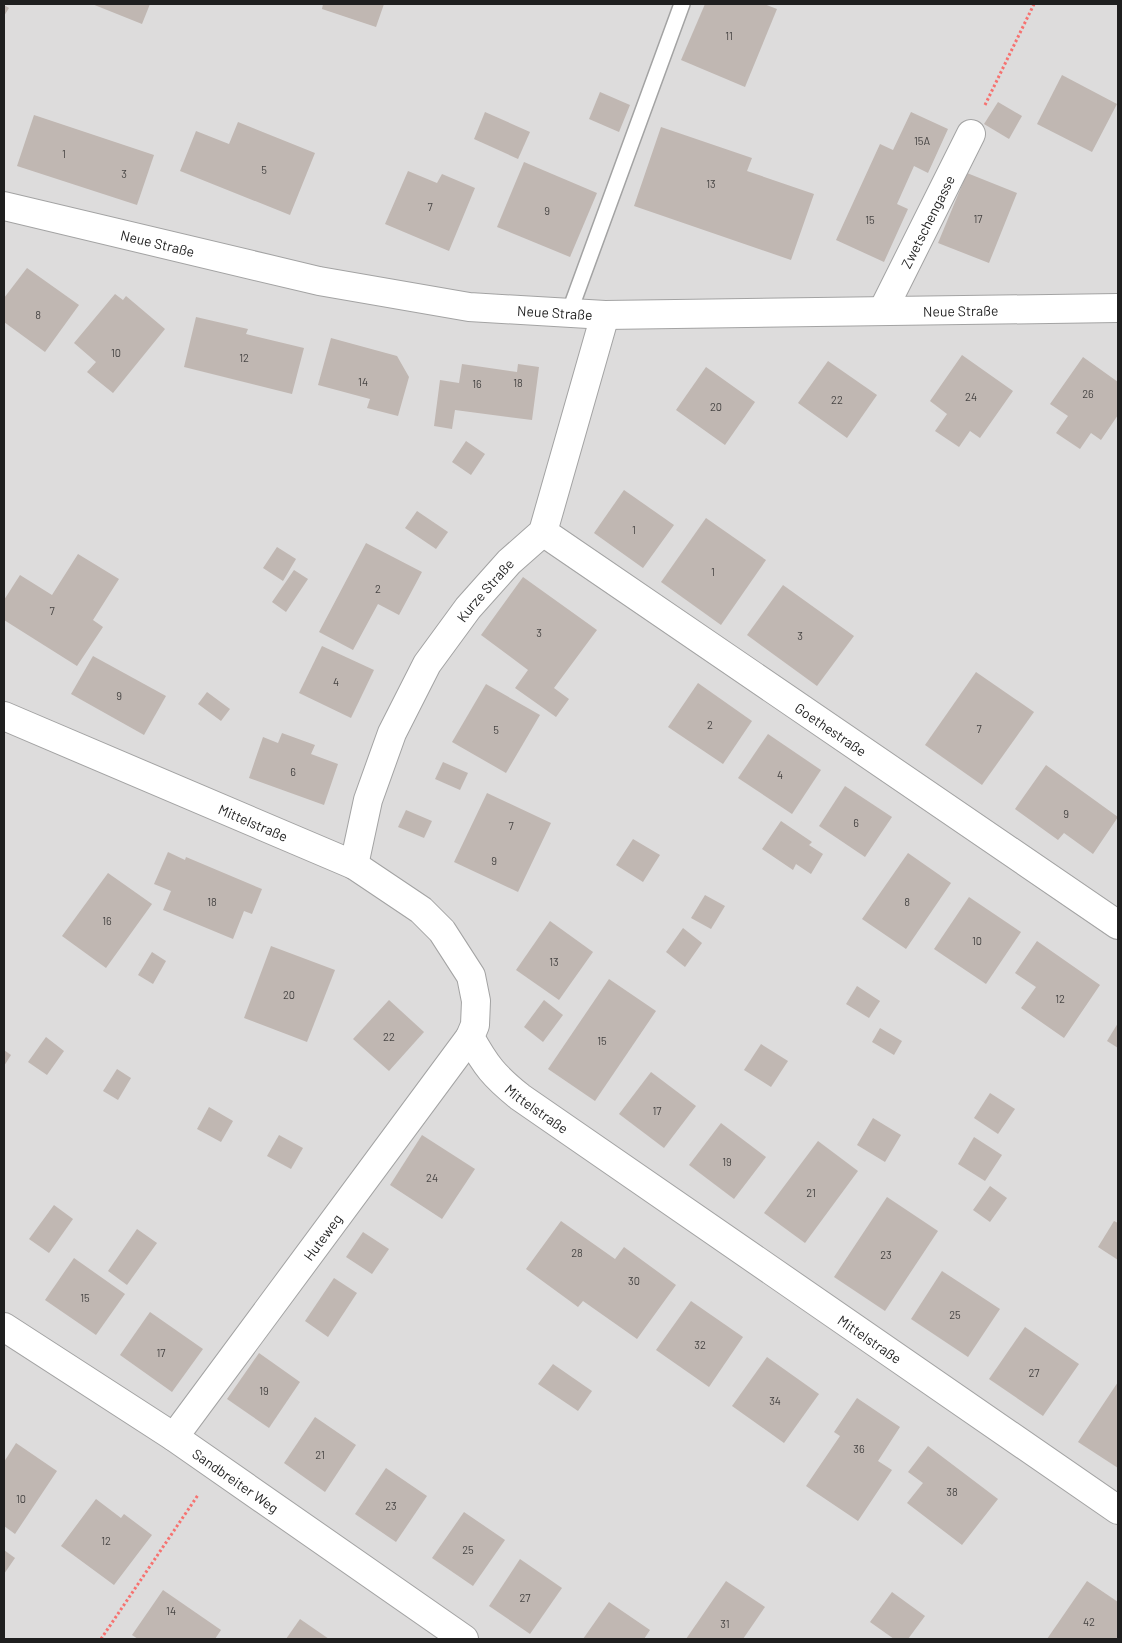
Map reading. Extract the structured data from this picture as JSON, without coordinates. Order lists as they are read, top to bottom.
{
  "streets": {
    "street": [
      "Zwetschengasse",
      "Neue Straße",
      "Kurze Straße",
      "Goethestraße",
      "Mittelstraße",
      "Huteweg",
      "Sandbreiter Weg"
    ]
  },
  "crossings": [
    ["Zwetschengasse", "Neue Straße"],
    ["Kurze Straße", "Goethestraße"],
    ["Kurze Straße", "Mittelstraße"],
    ["Mittelstraße", "Huteweg"],
    ["Huteweg", "Sandbreiter Weg"]
  ],
  "house_numbers": [
    "11",
    "15A",
    "1",
    "5",
    "3",
    "13",
    "7",
    "9",
    "17",
    "15",
    "8",
    "10",
    "12",
    "14",
    "18",
    "16",
    "26",
    "24",
    "22",
    "20",
    "1",
    "1",
    "2",
    "7",
    "3",
    "3",
    "4",
    "9",
    "2",
    "7",
    "5",
    "6",
    "4",
    "9",
    "6",
    "7",
    "9",
    "18",
    "8",
    "16",
    "10",
    "13",
    "20",
    "12",
    "22",
    "15",
    "17",
    "19",
    "24",
    "21",
    "28",
    "23",
    "30",
    "15",
    "25",
    "32",
    "17",
    "27",
    "19",
    "34",
    "36",
    "21",
    "38",
    "10",
    "23",
    "12",
    "25",
    "27",
    "14",
    "42",
    "31"
  ]
}
